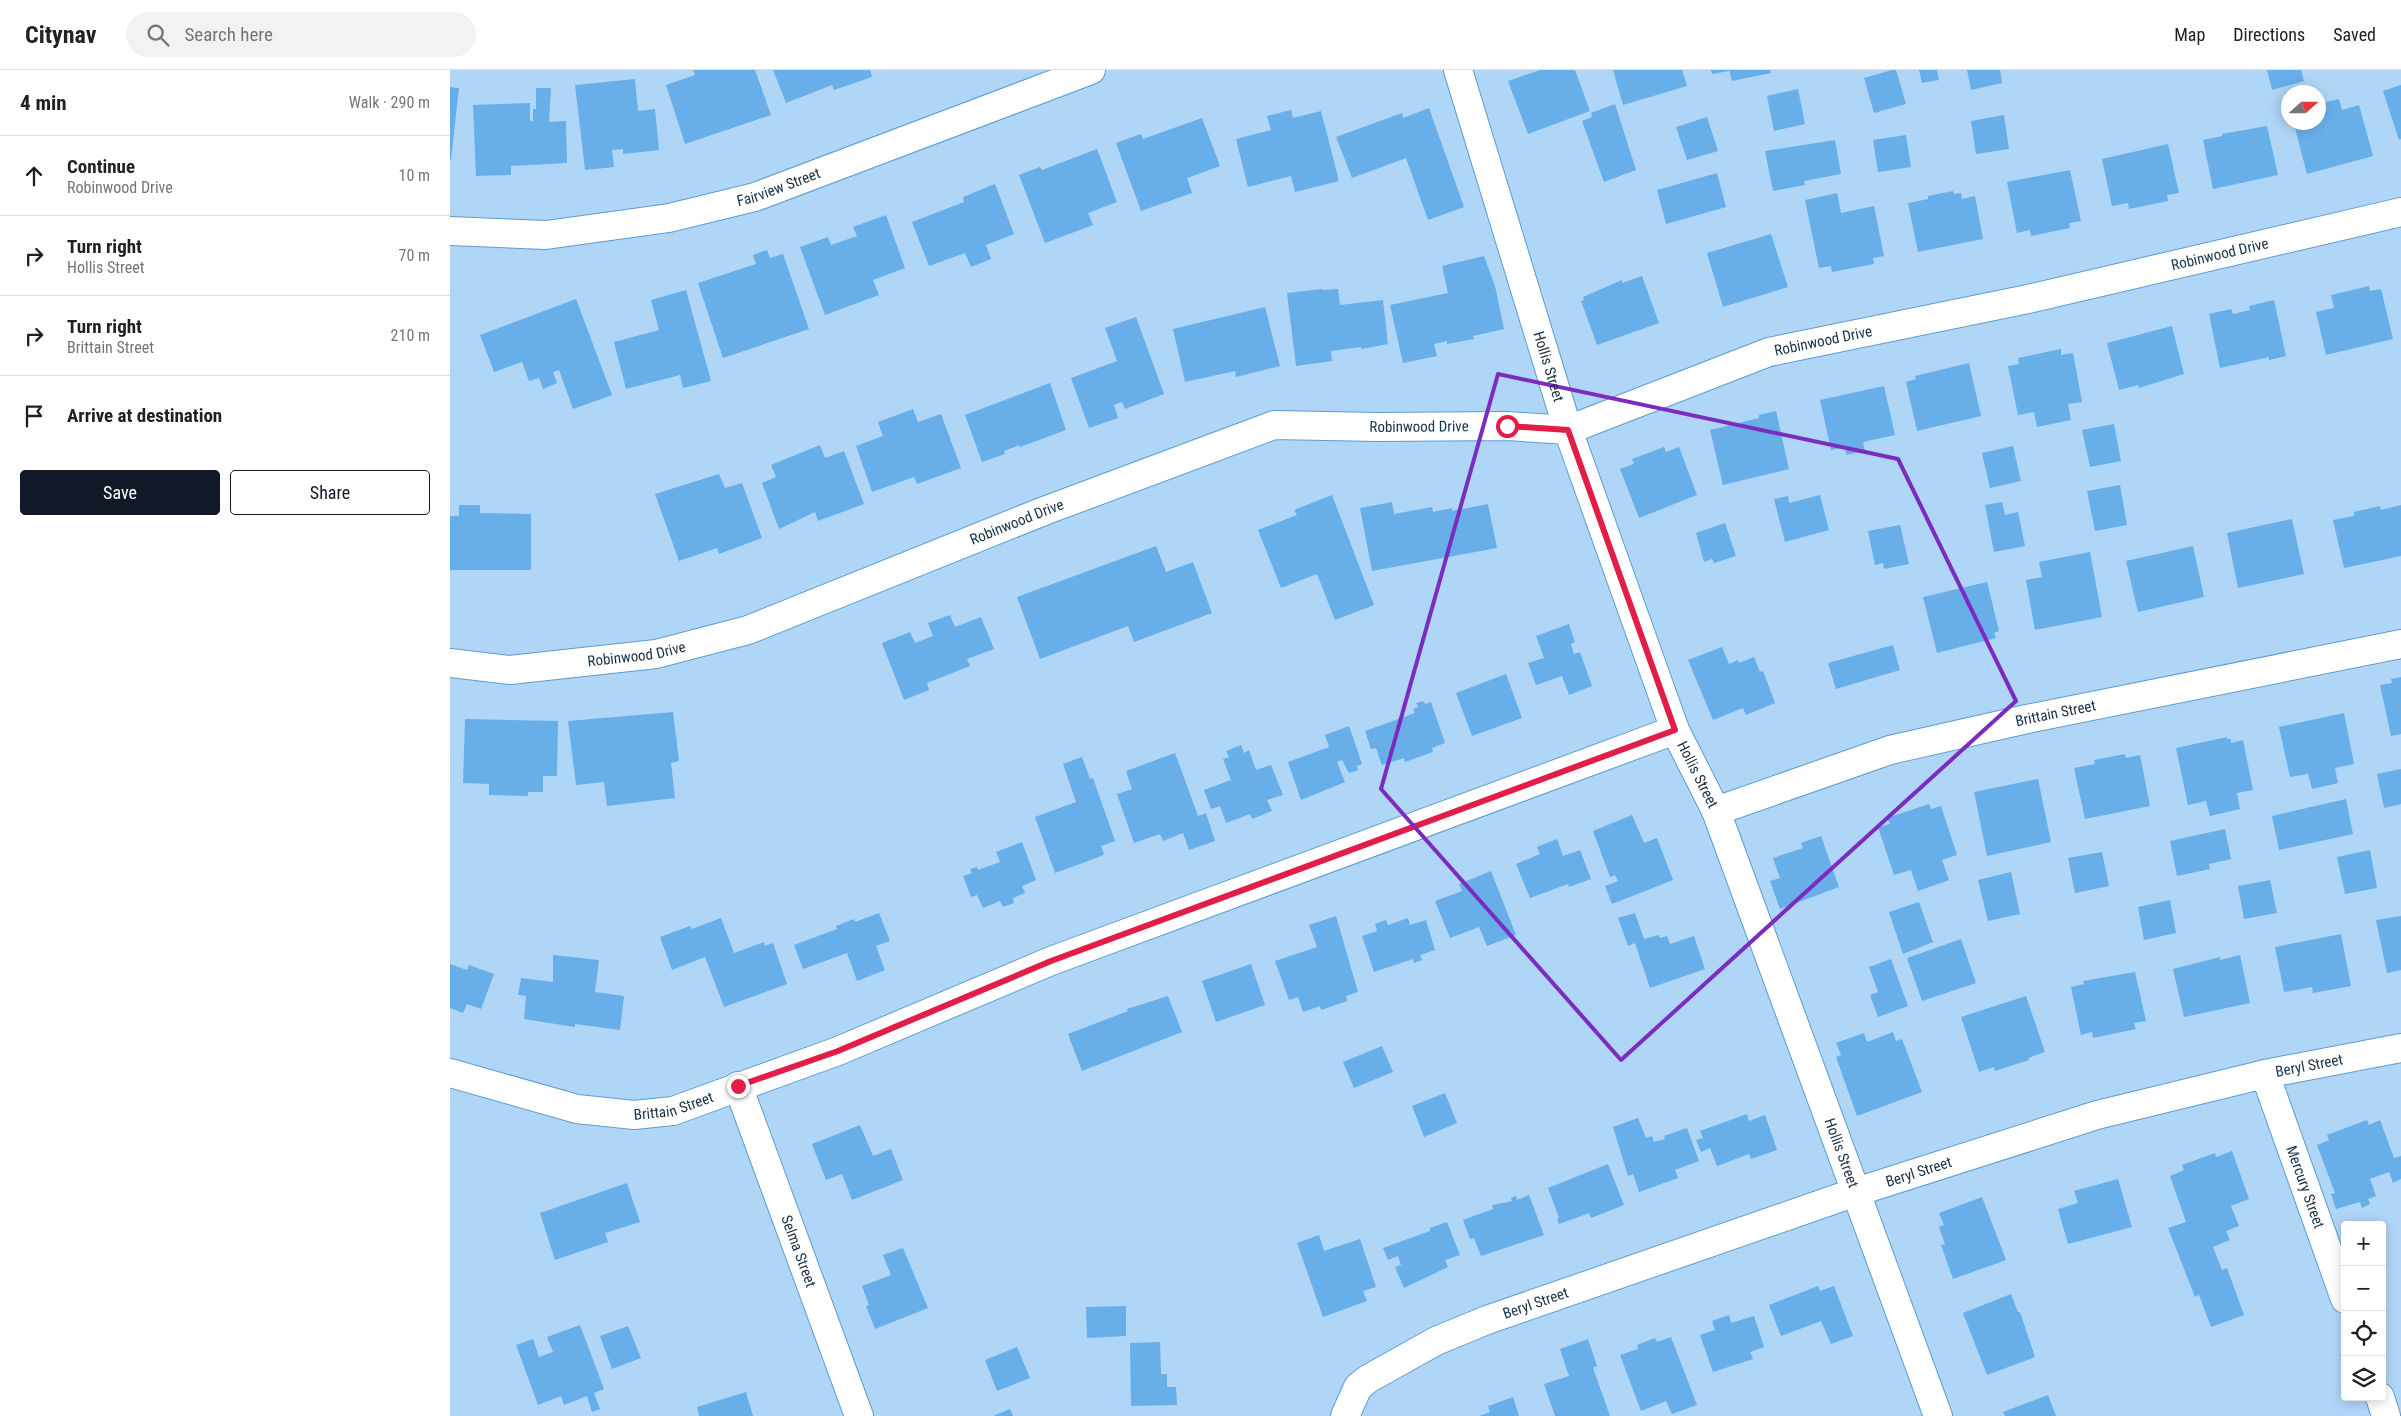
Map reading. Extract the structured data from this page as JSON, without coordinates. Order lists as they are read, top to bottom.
{
  "streets": {
    "street": [
      "Fairview Street",
      "Robinwood Drive",
      "Hollis Street",
      "Brittain Street",
      "Beryl Street",
      "Mercury Street",
      "Selma Street"
    ]
  },
  "crossings": [
    ["Robinwood Drive", "Hollis Street"],
    ["Hollis Street", "Brittain Street"],
    ["Hollis Street", "Beryl Street"],
    ["Brittain Street", "Selma Street"],
    ["Beryl Street", "Mercury Street"]
  ],
  "north": "right",
  "page": {
    "header": "Citynav",
    "search": "Search here",
    "nav": ["Map", "Directions", "Saved"],
    "heading": ["4 min", "Walk · 290 m"],
    "list": [
      ["Continue", "Robinwood Drive", "10 m"],
      ["Turn right", "Hollis Street", "70 m"],
      ["Turn right", "Brittain Street", "210 m"],
      "Arrive at destination"
    ],
    "buttons": ["Save", "Share"],
    "map_buttons": ["+", "−"]
  }
}
